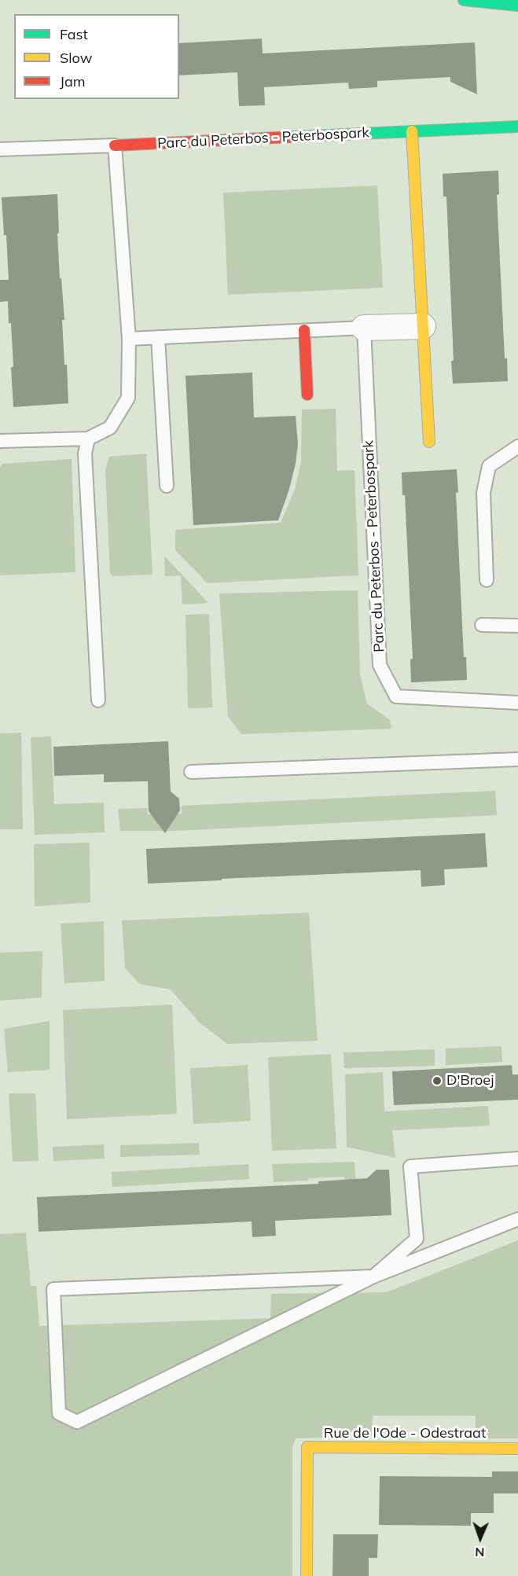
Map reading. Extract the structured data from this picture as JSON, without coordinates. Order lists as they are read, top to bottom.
{
  "streets": {
    "street": ["Parc du Peterbos - Peterbospark", "Rue de l'Ode - Odestraat"]
  },
  "places": ["D'Broej"],
  "legend": ["Fast", "Slow", "Jam"],
  "north": "bottom"
}
